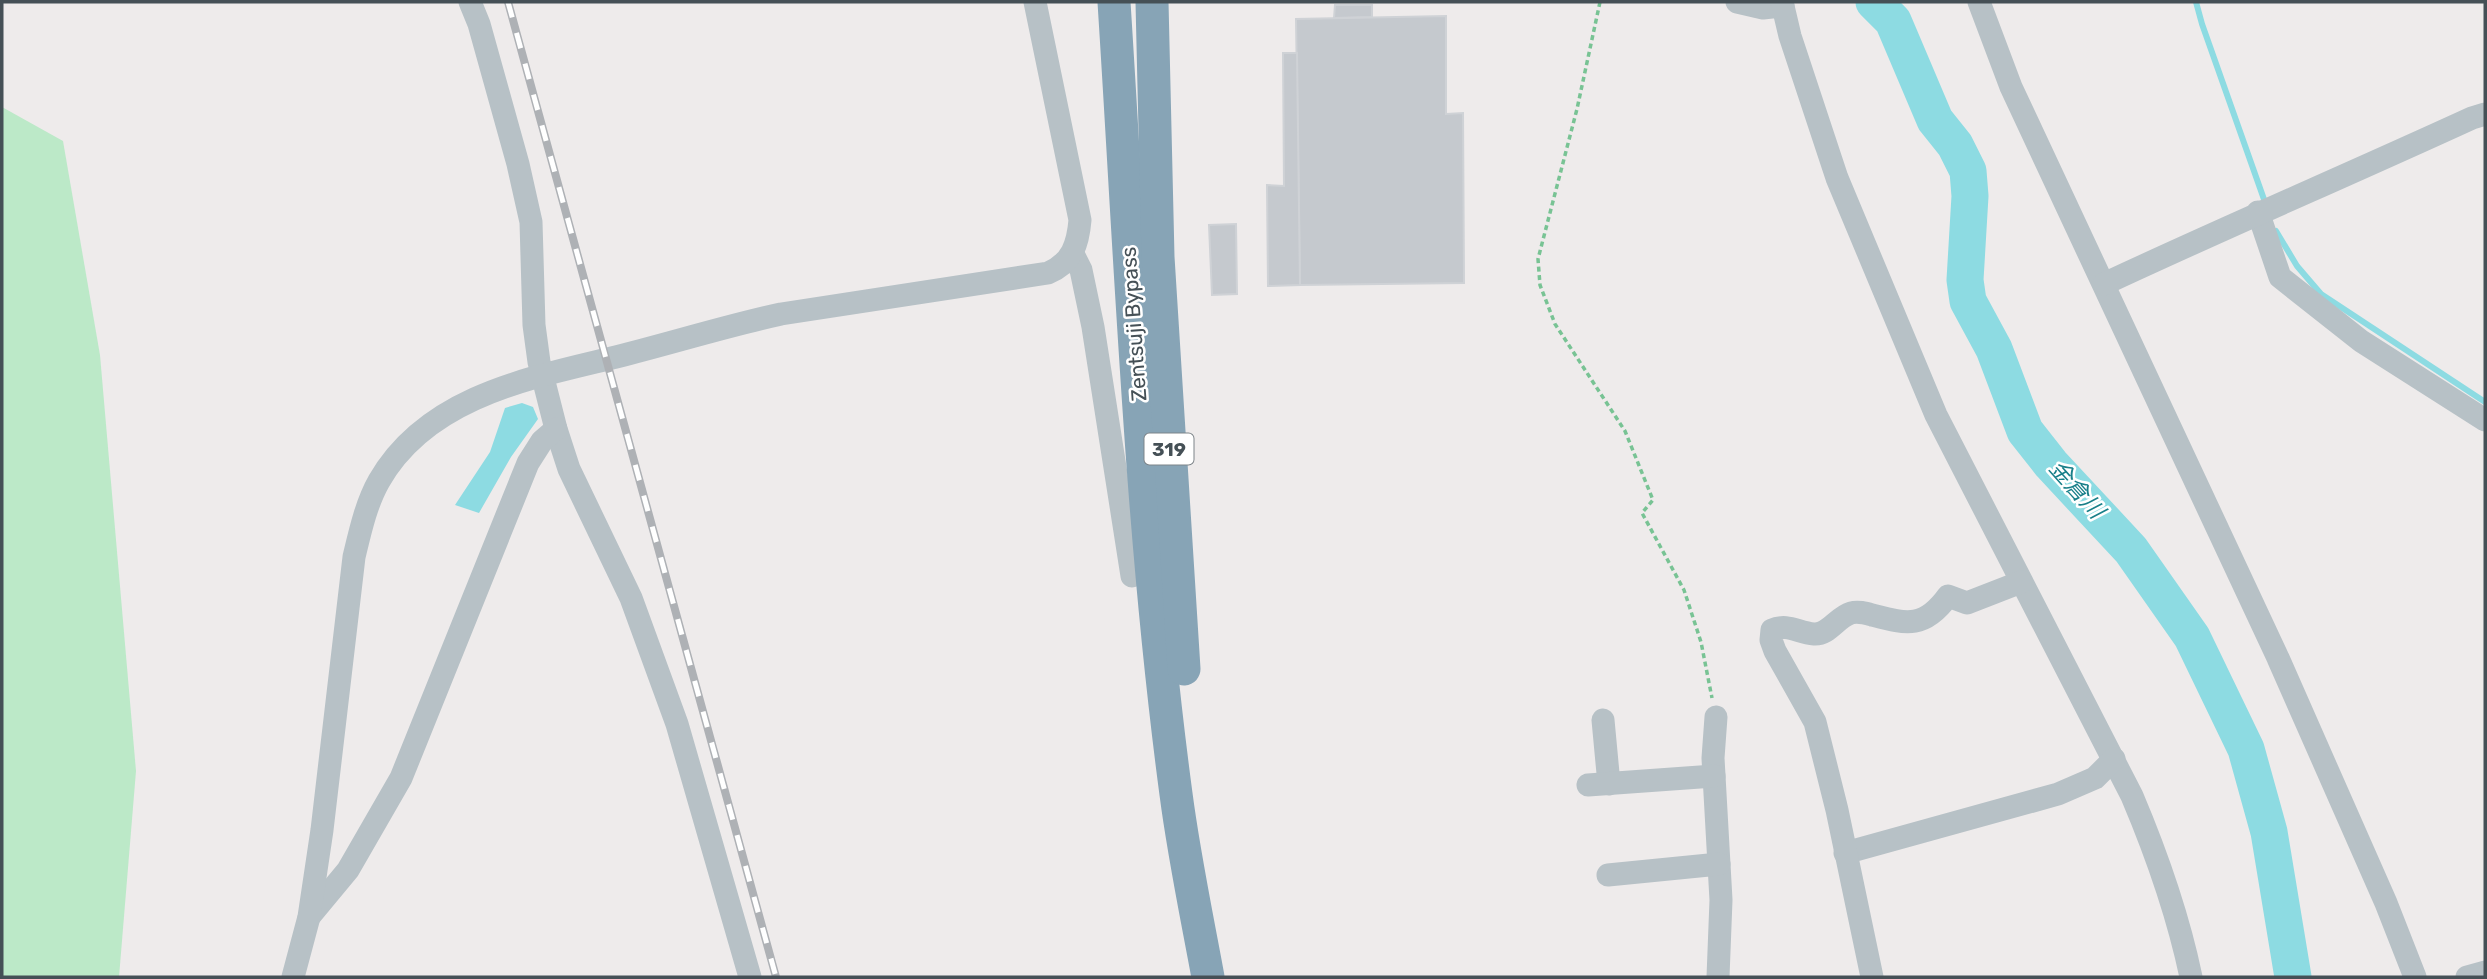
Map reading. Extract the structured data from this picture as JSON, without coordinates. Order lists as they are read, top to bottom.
{
  "streets": {
    "highway": ["Zentsuji Bypass", "319"]
  },
  "water": ["金倉川"]
}
